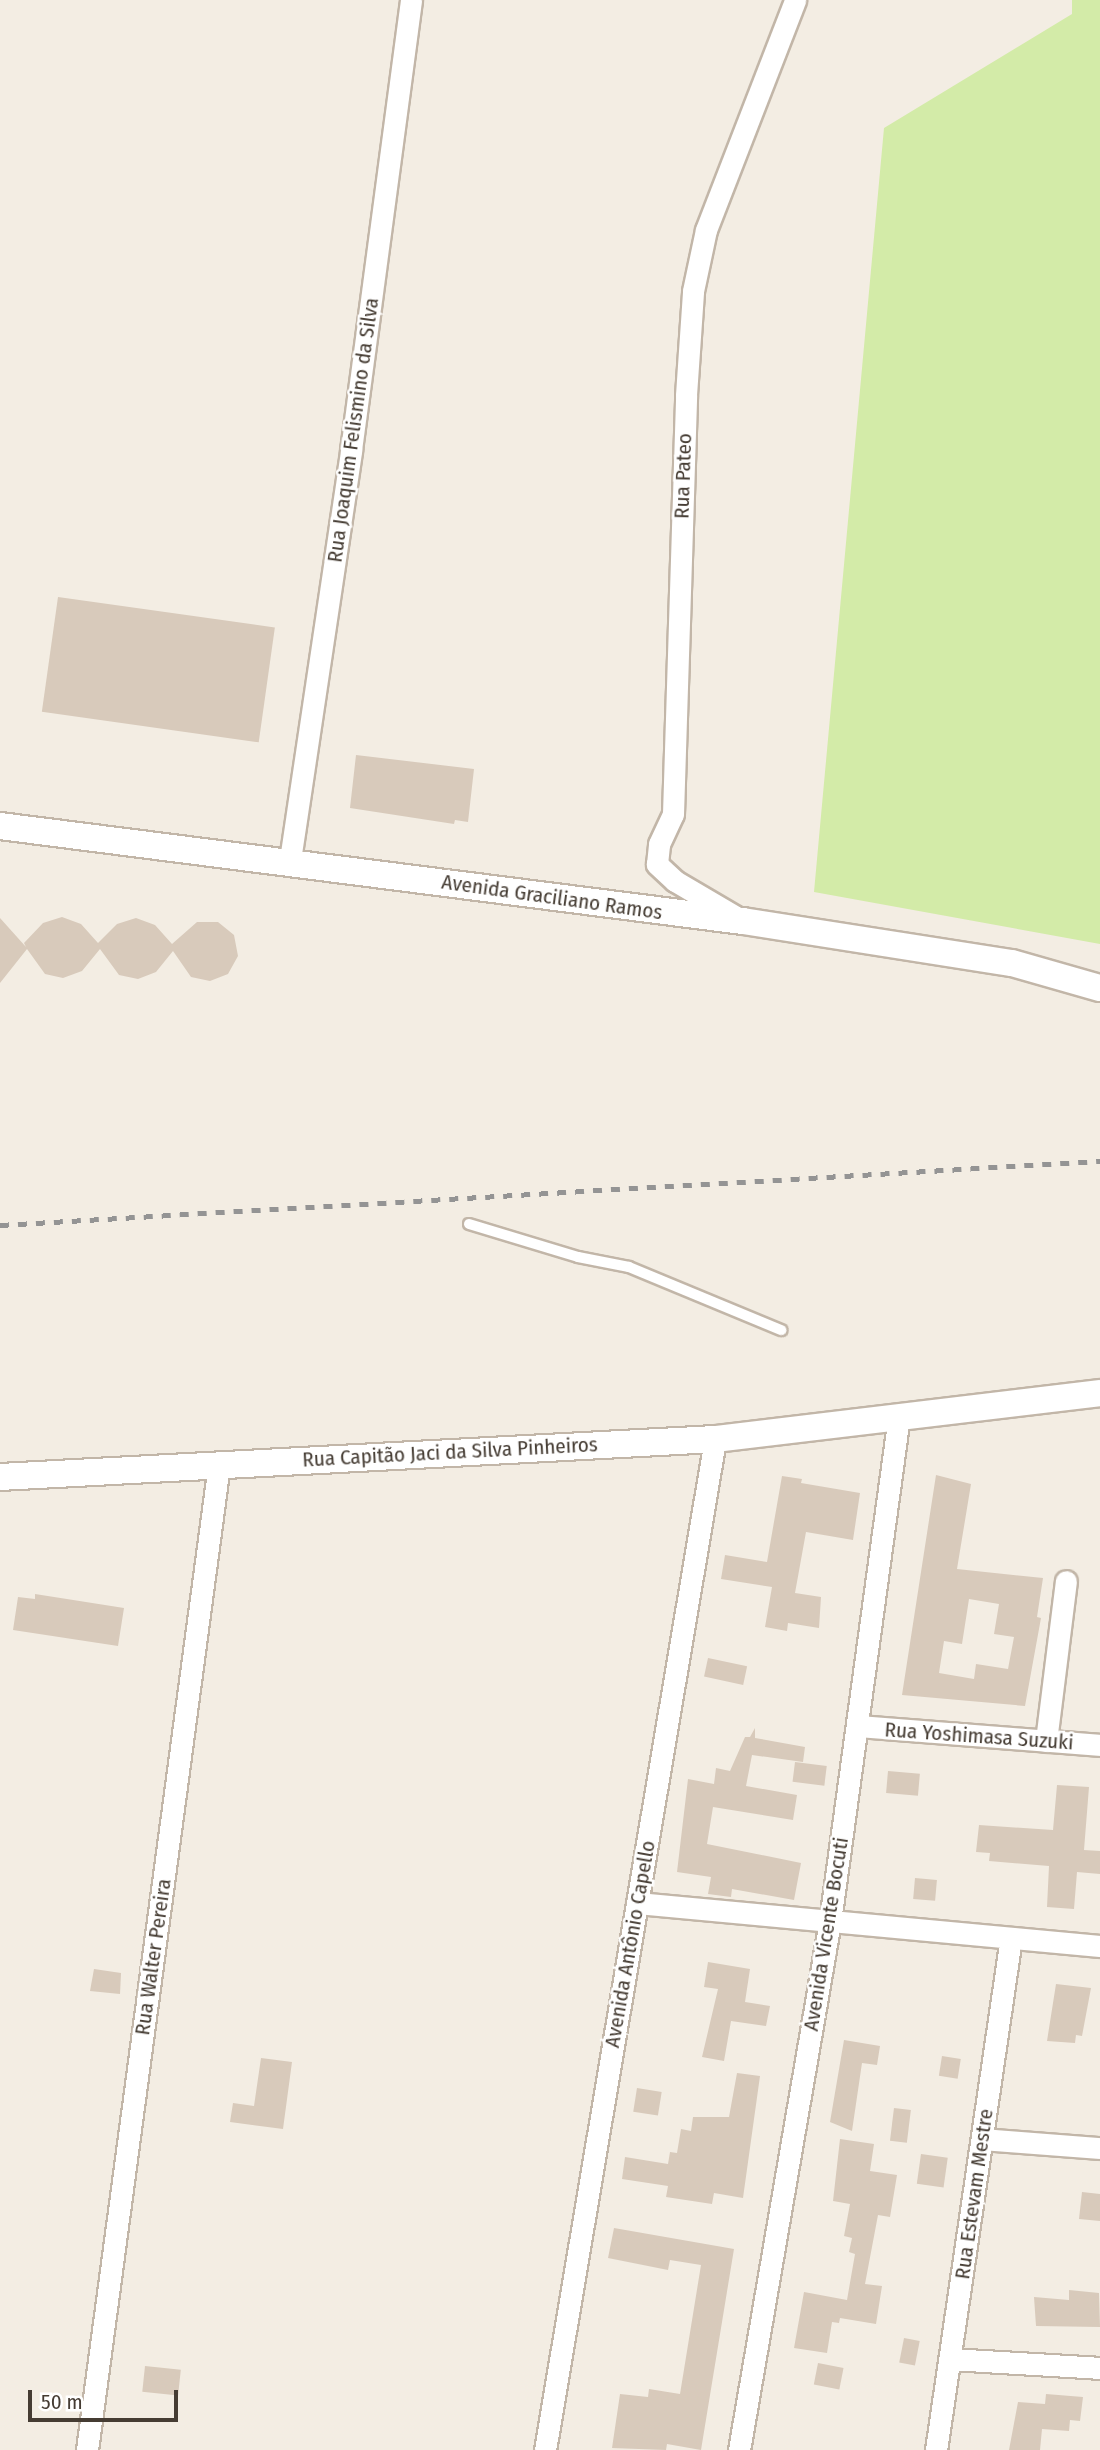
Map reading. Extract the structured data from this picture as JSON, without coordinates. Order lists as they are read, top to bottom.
{
  "streets": {
    "street": [
      "Rua Joaquim Felismino da Silva",
      "Rua Pateo",
      "Avenida Graciliano Ramos",
      "Rua Capitão Jaci da Silva Pinheiros",
      "Rua Yoshimasa Suzuki",
      "Avenida Vicente Bocuti",
      "Avenida Antônio Capello",
      "Rua Walter Pereira",
      "Rua Estevam Mestre"
    ]
  },
  "crossings": [
    ["Rua Joaquim Felismino da Silva", "Avenida Graciliano Ramos"],
    ["Rua Pateo", "Avenida Graciliano Ramos"],
    ["Rua Capitão Jaci da Silva Pinheiros", "Avenida Vicente Bocuti"],
    ["Rua Capitão Jaci da Silva Pinheiros", "Avenida Antônio Capello"],
    ["Rua Capitão Jaci da Silva Pinheiros", "Rua Walter Pereira"],
    ["Rua Yoshimasa Suzuki", "Avenida Vicente Bocuti"]
  ],
  "scale_bar": "50 m"
}
